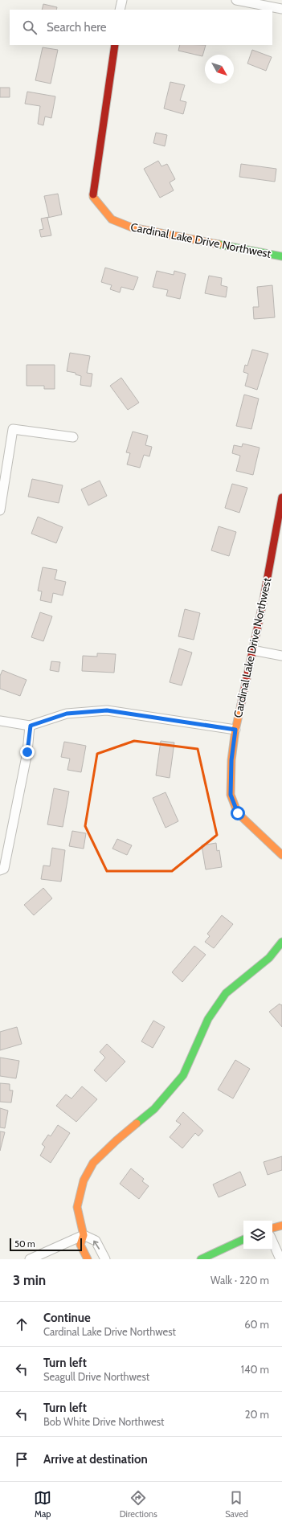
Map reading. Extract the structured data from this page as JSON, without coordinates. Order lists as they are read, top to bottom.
{
  "streets": {
    "street": ["Cardinal Lake Drive Northwest"]
  },
  "scale_bar": "50 m",
  "north": "bottom right",
  "page": {
    "search": "Search here",
    "scale": "50 m",
    "heading": ["3 min", "Walk · 220 m"],
    "list": [
      ["Continue", "Cardinal Lake Drive Northwest", "60 m"],
      ["Turn left", "Seagull Drive Northwest", "140 m"],
      ["Turn left", "Bob White Drive Northwest", "20 m"],
      "Arrive at destination"
    ],
    "nav": ["Map", "Directions", "Saved"]
  }
}
